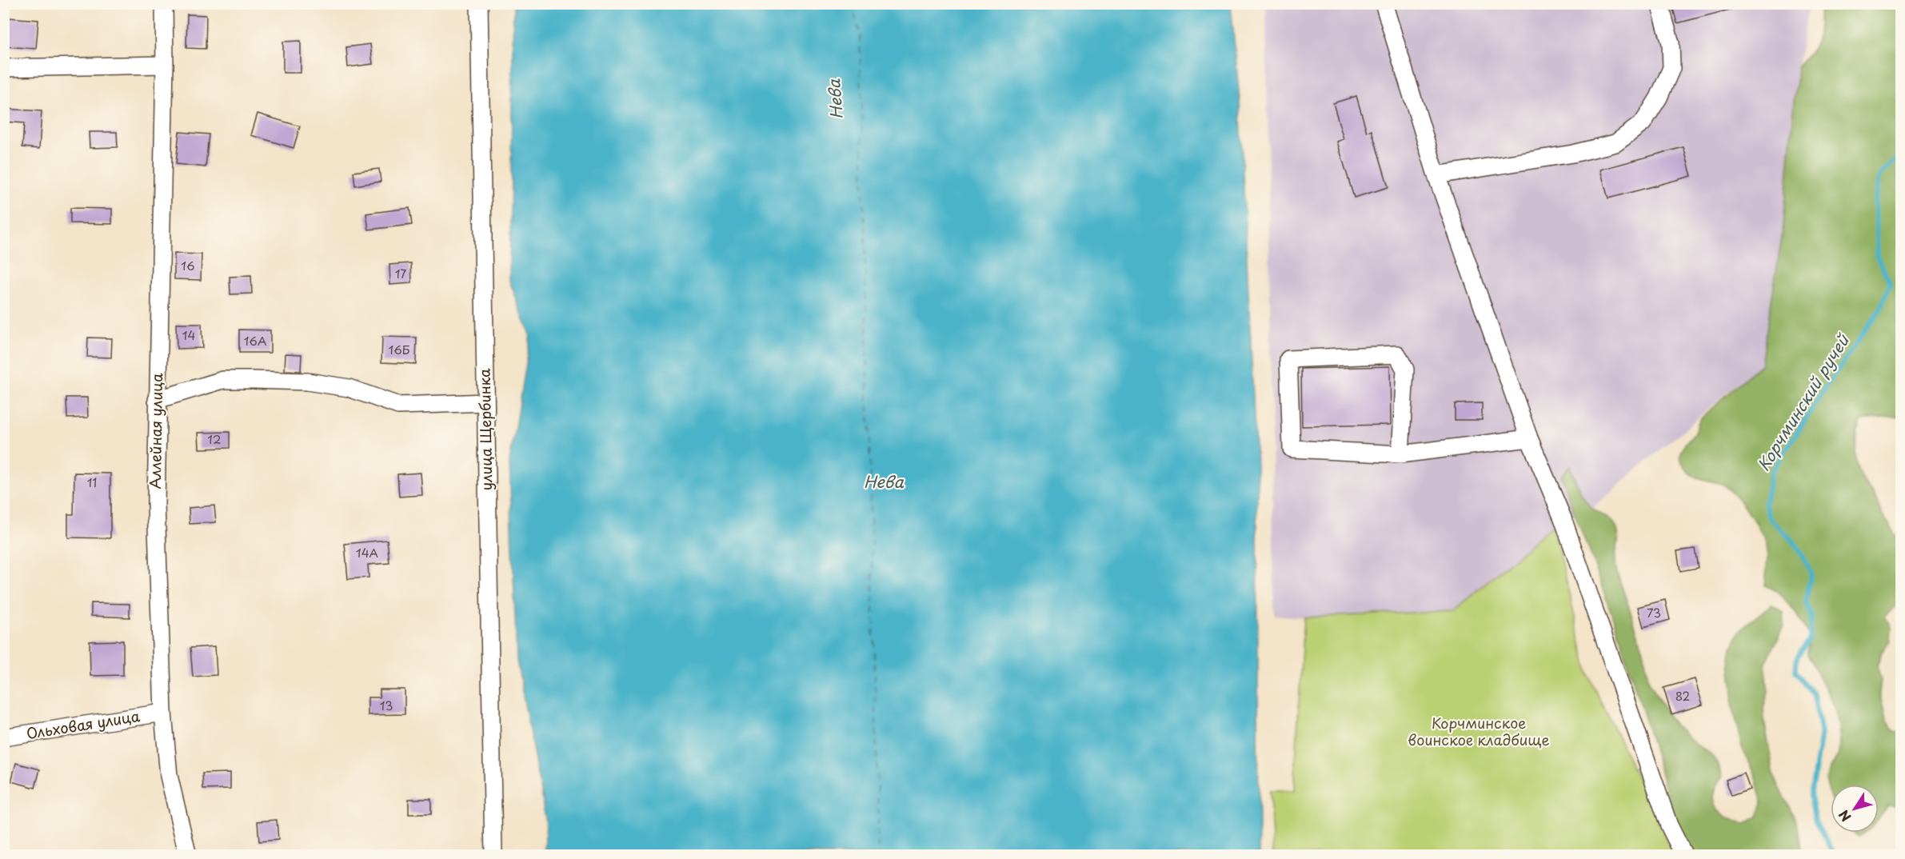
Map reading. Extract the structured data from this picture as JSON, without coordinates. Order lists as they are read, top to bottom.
{
  "streets": {
    "street": ["улица Щербинка", "Аллейная улица", "Ольховая улица"]
  },
  "crossings": [
    ["Аллейная улица", "Ольховая улица"]
  ],
  "water": ["Нева", "Корчминский ручей"],
  "parks": ["Корчминское воинское кладбище"],
  "house_numbers": [
    "16",
    "17",
    "14",
    "16А",
    "16Б",
    "12",
    "11",
    "14А",
    "73",
    "82",
    "13"
  ],
  "north": "bottom left"
}
